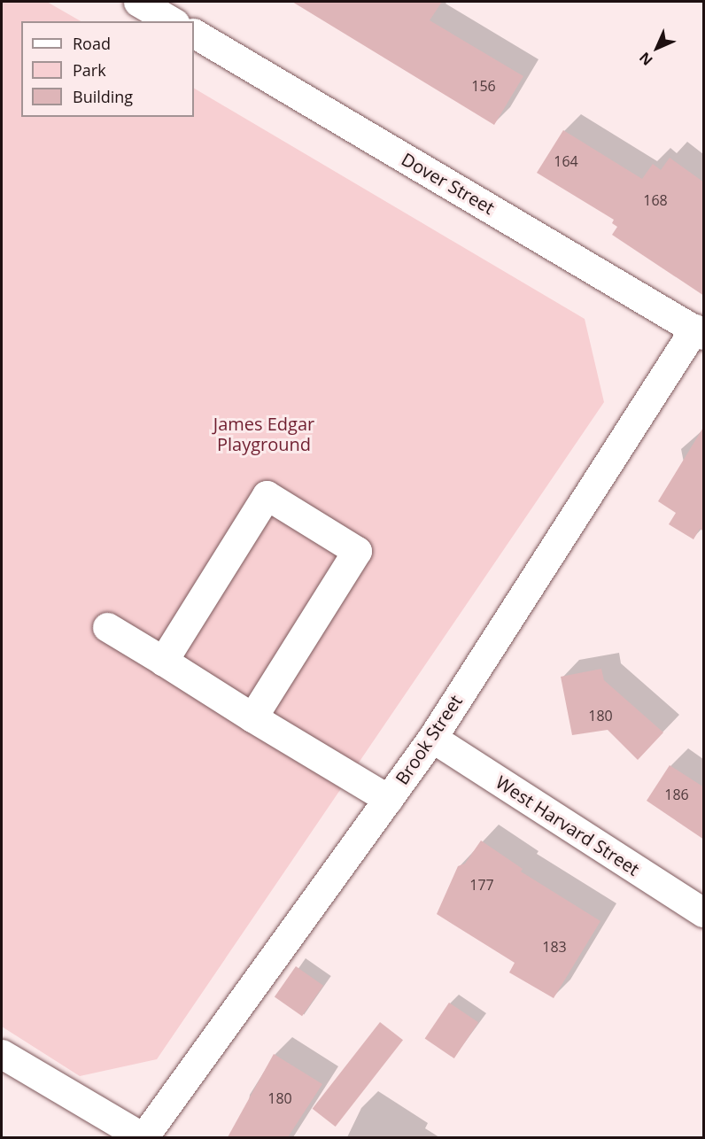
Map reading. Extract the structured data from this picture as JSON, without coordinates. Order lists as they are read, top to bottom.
{
  "streets": {
    "street": ["Dover Street", "Brook Street", "West Harvard Street"]
  },
  "crossings": [
    ["Dover Street", "Brook Street"],
    ["Brook Street", "West Harvard Street"]
  ],
  "parks": ["James Edgar Playground"],
  "house_numbers": [
    "156",
    "164",
    "168",
    "180",
    "186",
    "177",
    "183",
    "180"
  ],
  "legend": ["Road", "Park", "Building"],
  "north": "bottom left"
}
